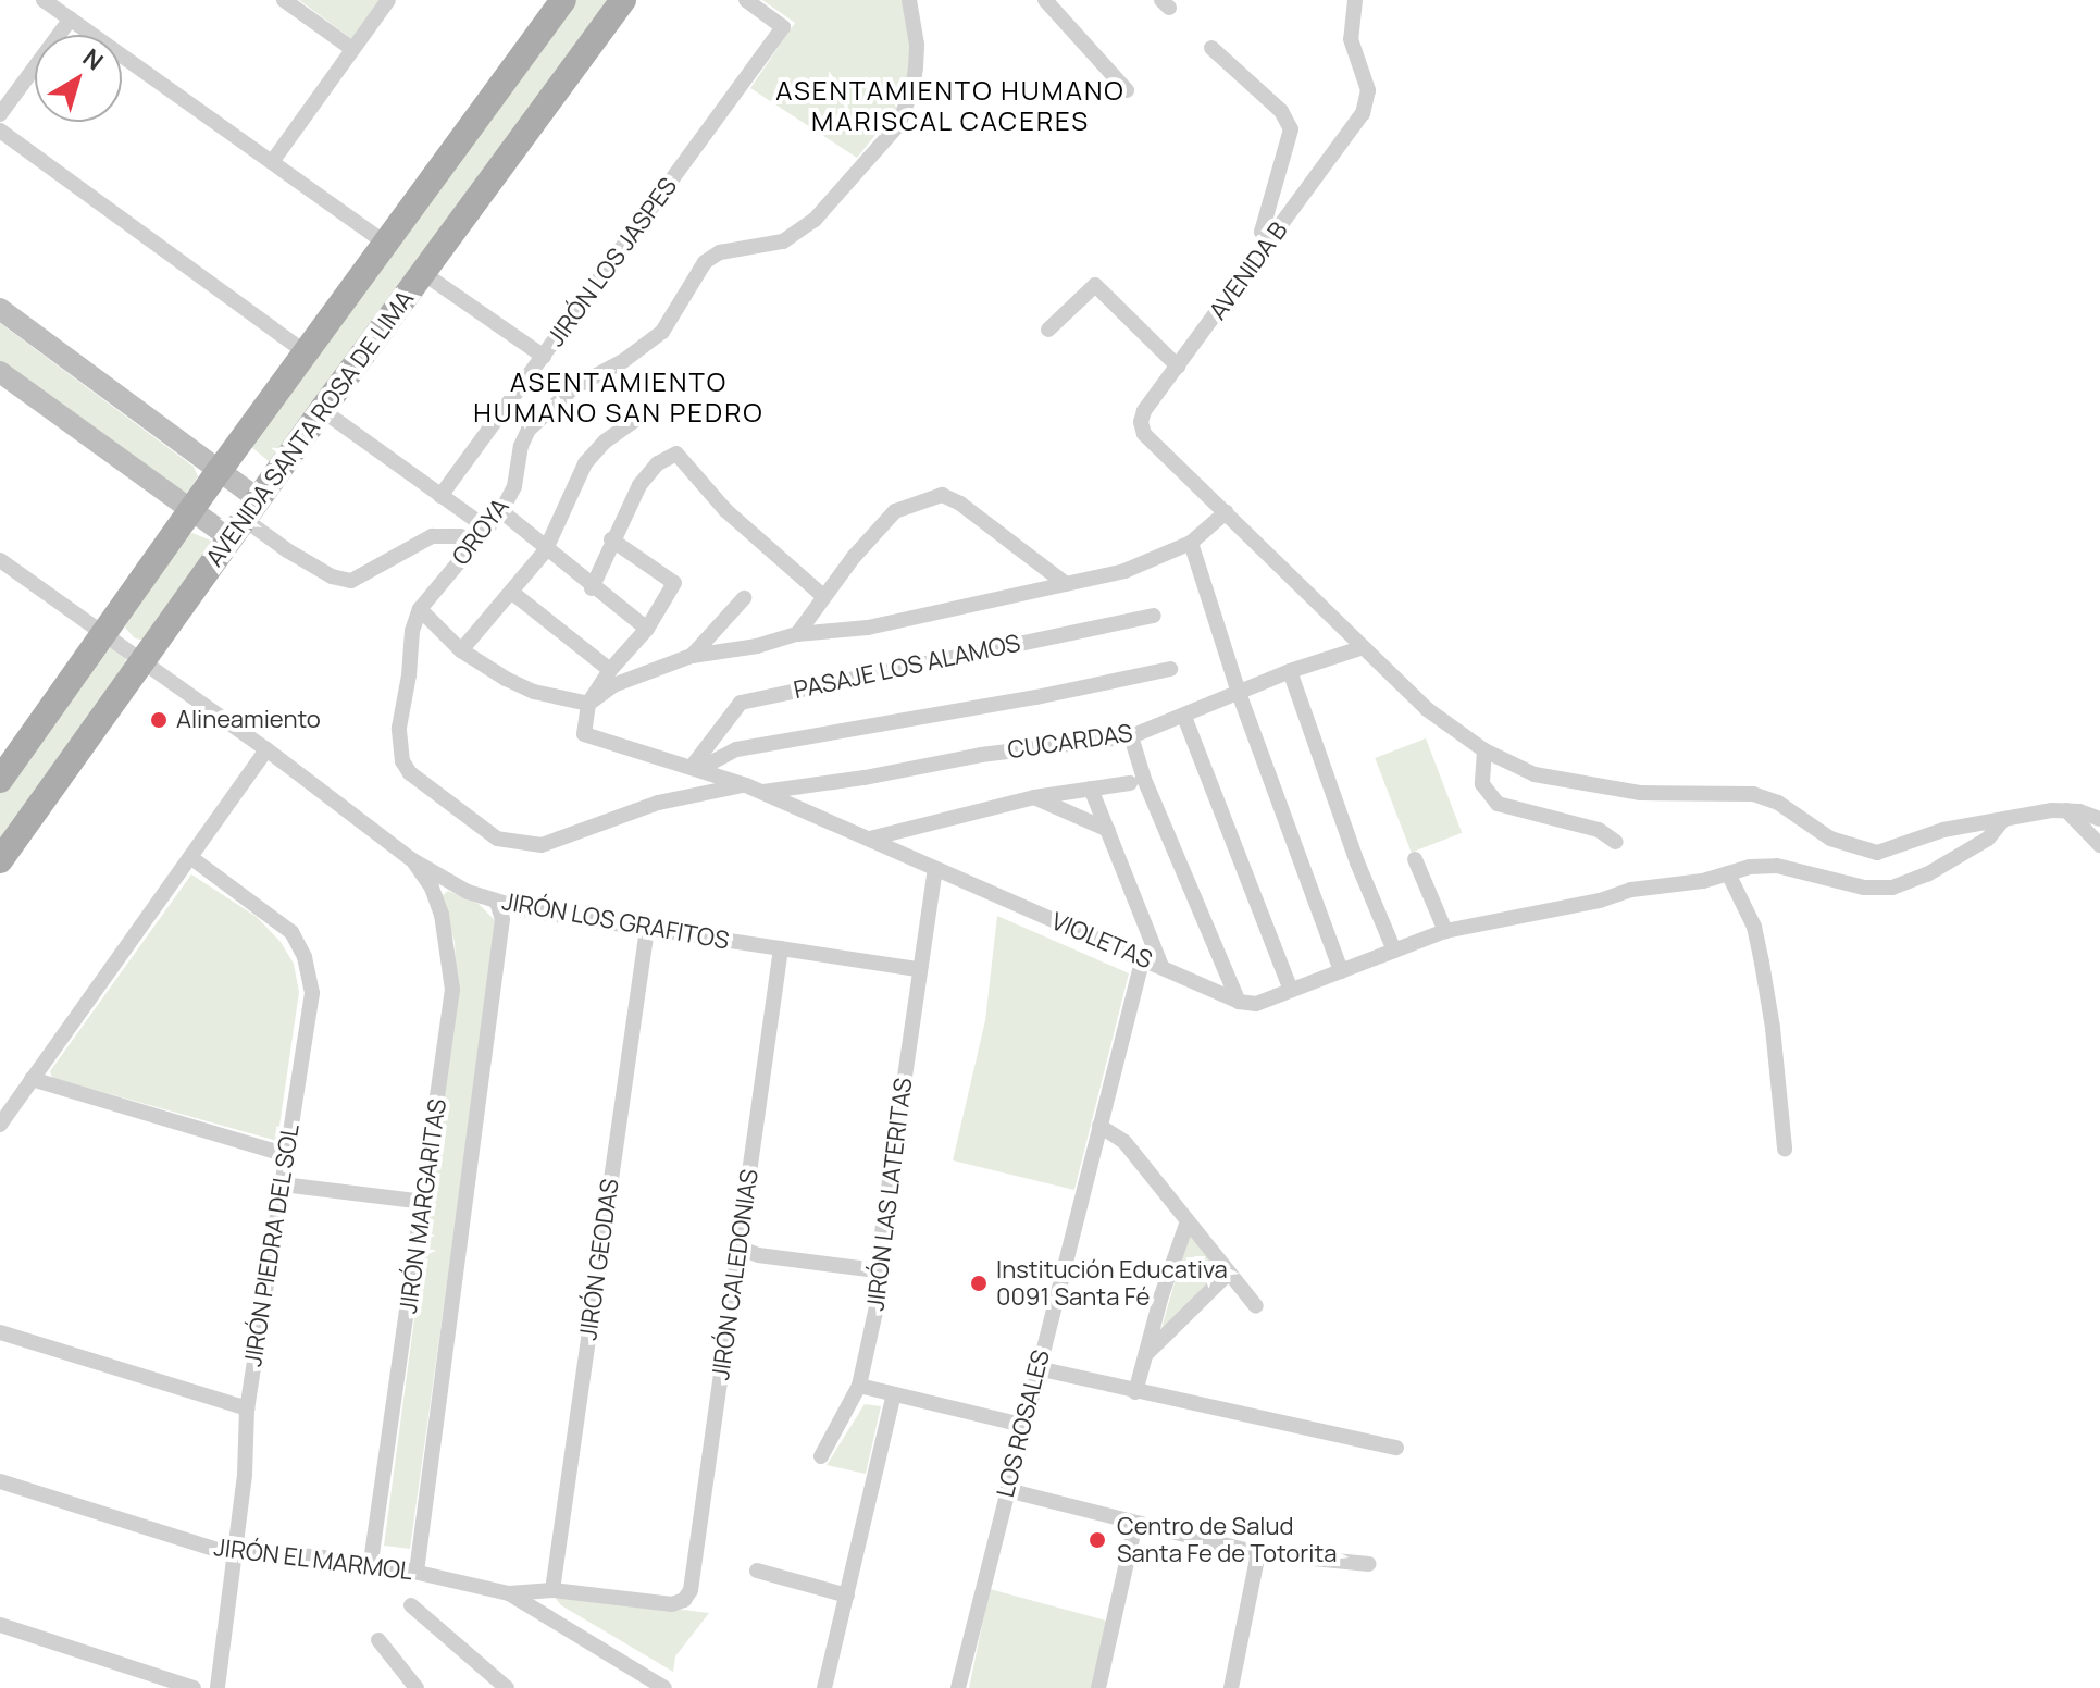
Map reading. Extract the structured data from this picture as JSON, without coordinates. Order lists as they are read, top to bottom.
{
  "streets": {
    "main road": ["AVENIDA SANTA ROSA DE LIMA"],
    "street": [
      "JIRÓN LOS JASPES",
      "AVENIDA B",
      "OROYA",
      "PASAJE LOS ALAMOS",
      "CUCARDAS",
      "JIRÓN LOS GRAFITOS",
      "VIOLETAS",
      "JIRÓN LAS LATERITAS",
      "JIRÓN MARGARITAS",
      "JIRÓN PIEDRA DEL SOL",
      "JIRÓN GEODAS",
      "JIRÓN CALEDONIAS",
      "LOS ROSALES",
      "JIRÓN EL MARMOL"
    ]
  },
  "crossings": [
    ["AVENIDA SANTA ROSA DE LIMA", "JIRÓN LOS GRAFITOS"],
    ["OROYA", "VIOLETAS"],
    ["PASAJE LOS ALAMOS", "VIOLETAS"],
    ["CUCARDAS", "VIOLETAS"],
    ["JIRÓN LOS GRAFITOS", "JIRÓN LAS LATERITAS"],
    ["JIRÓN LOS GRAFITOS", "JIRÓN MARGARITAS"],
    ["JIRÓN LOS GRAFITOS", "JIRÓN GEODAS"],
    ["JIRÓN LOS GRAFITOS", "JIRÓN CALEDONIAS"],
    ["VIOLETAS", "JIRÓN LAS LATERITAS"],
    ["VIOLETAS", "LOS ROSALES"],
    ["JIRÓN MARGARITAS", "JIRÓN EL MARMOL"],
    ["JIRÓN PIEDRA DEL SOL", "JIRÓN EL MARMOL"],
    ["JIRÓN GEODAS", "JIRÓN EL MARMOL"],
    ["JIRÓN CALEDONIAS", "JIRÓN EL MARMOL"]
  ],
  "districts": ["ASENTAMIENTO HUMANO MARISCAL CACERES", "ASENTAMIENTO HUMANO SAN PEDRO"],
  "places": ["Alineamiento", "Institución Educativa 0091 Santa Fé", "Centro de Salud Santa Fe de Totorita"],
  "north": "top right"
}
